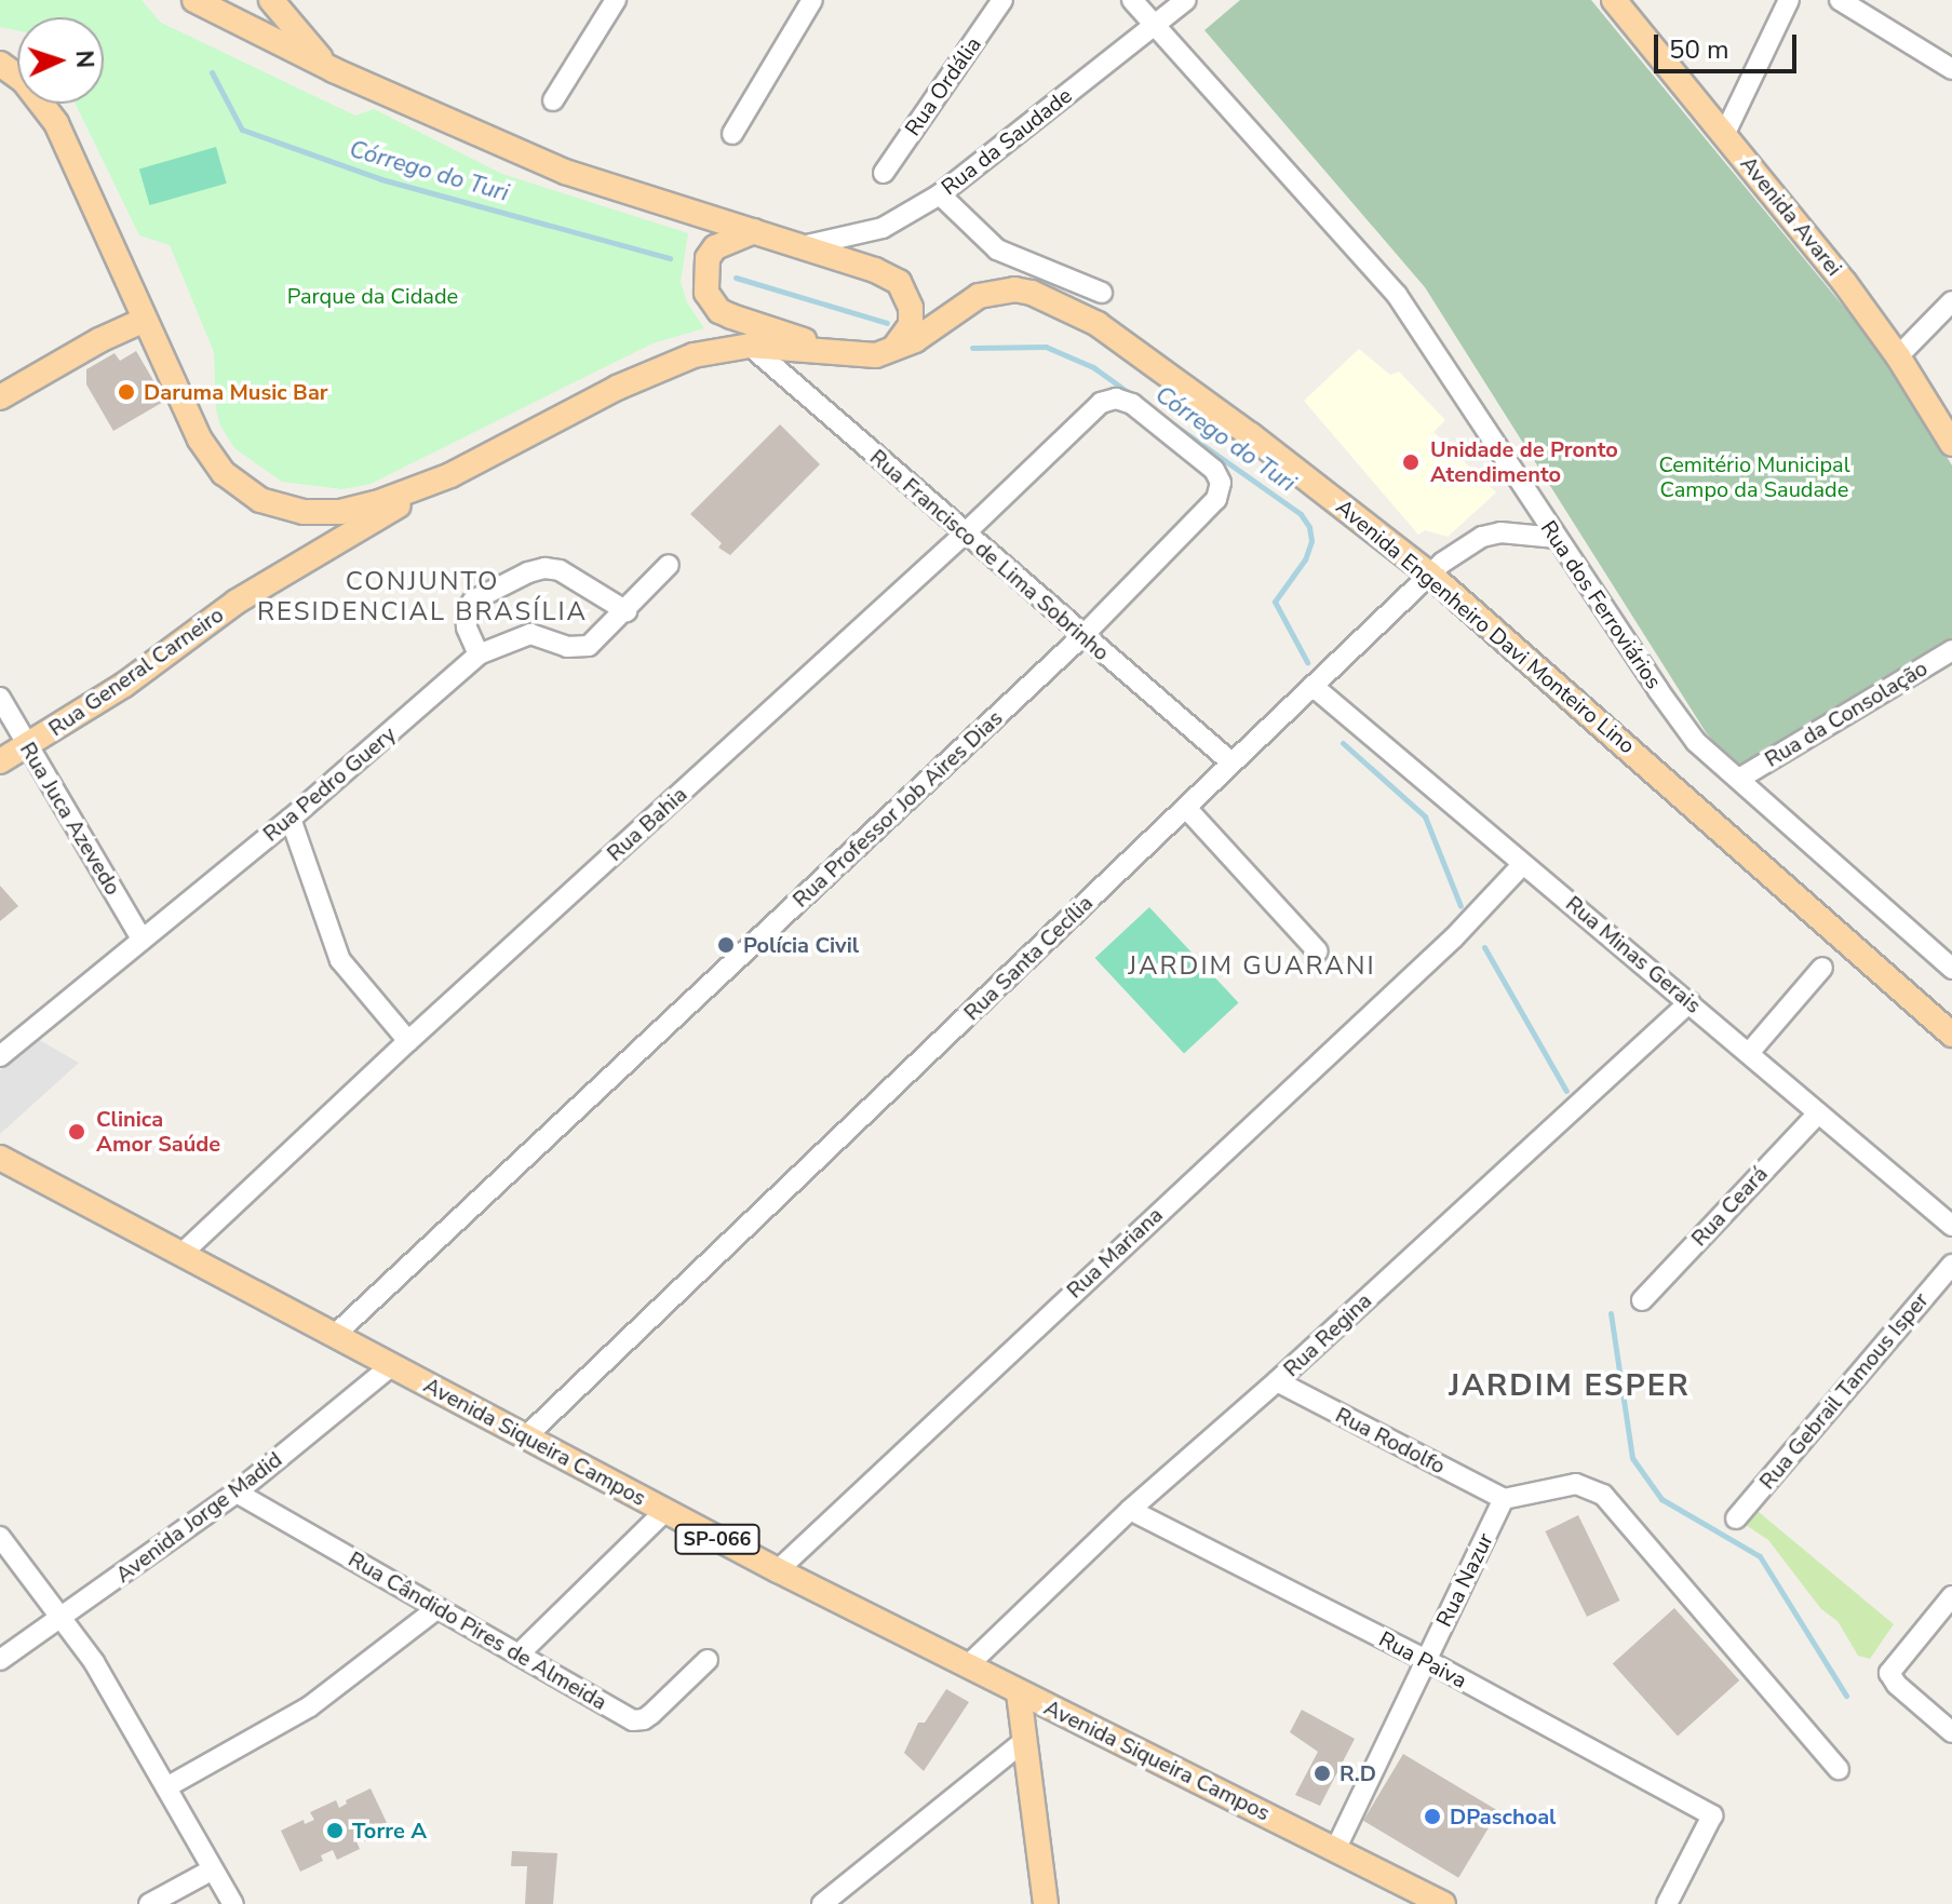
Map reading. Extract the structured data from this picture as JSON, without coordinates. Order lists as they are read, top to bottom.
{
  "streets": {
    "main road": [
      "Avenida Avarei",
      "Avenida Engenheiro Davi Monteiro Lino",
      "Rua General Carneiro",
      "Avenida Siqueira Campos",
      "SP-066"
    ],
    "street": [
      "Rua Ordália",
      "Rua da Saudade",
      "Rua Francisco de Lima Sobrinho",
      "Rua dos Ferroviários",
      "Rua da Consolação",
      "Rua Pedro Guery",
      "Rua Professor Job Aires Dias",
      "Rua Juca Azevedo",
      "Rua Bahia",
      "Rua Minas Gerais",
      "Rua Santa Cecília",
      "Rua Ceará",
      "Rua Mariana",
      "Rua Regina",
      "Rua Gebrail Tamous Isper",
      "Rua Rodolfo",
      "Avenida Jorge Madid",
      "Rua Nazur",
      "Rua Cândido Pires de Almeida",
      "Rua Paiva"
    ]
  },
  "crossings": [
    ["Rua da Saudade", "Rua dos Ferroviários"],
    ["Rua Francisco de Lima Sobrinho", "Avenida Engenheiro Davi Monteiro Lino"],
    ["Rua Francisco de Lima Sobrinho", "Rua Professor Job Aires Dias"],
    ["Rua Francisco de Lima Sobrinho", "Rua Bahia"],
    ["Rua Francisco de Lima Sobrinho", "Rua Santa Cecília"],
    ["Rua dos Ferroviários", "Rua da Consolação"],
    ["Rua dos Ferroviários", "Rua Santa Cecília"],
    ["Avenida Engenheiro Davi Monteiro Lino", "Rua General Carneiro"],
    ["Avenida Engenheiro Davi Monteiro Lino", "Rua Santa Cecília"],
    ["Rua General Carneiro", "Rua Juca Azevedo"],
    ["Rua Pedro Guery", "Rua Juca Azevedo"],
    ["Rua Professor Job Aires Dias", "Rua Bahia"],
    ["Rua Professor Job Aires Dias", "Avenida Siqueira Campos"],
    ["Rua Bahia", "Avenida Siqueira Campos"],
    ["Rua Minas Gerais", "Rua Santa Cecília"],
    ["Rua Minas Gerais", "Rua Ceará"],
    ["Rua Minas Gerais", "Rua Mariana"],
    ["Rua Minas Gerais", "Rua Regina"],
    ["Rua Santa Cecília", "Avenida Siqueira Campos"],
    ["Rua Mariana", "Avenida Siqueira Campos"],
    ["Rua Regina", "Rua Rodolfo"],
    ["Rua Regina", "Avenida Siqueira Campos"],
    ["Rua Regina", "Rua Paiva"],
    ["Rua Rodolfo", "Rua Nazur"],
    ["Avenida Siqueira Campos", "Avenida Jorge Madid"],
    ["Avenida Siqueira Campos", "Rua Nazur"],
    ["Avenida Jorge Madid", "Rua Cândido Pires de Almeida"],
    ["Rua Nazur", "Rua Paiva"]
  ],
  "districts": ["CONJUNTO RESIDENCIAL BRASÍLIA", "JARDIM GUARANI", "JARDIM ESPER"],
  "water": ["Córrego do Turi"],
  "parks": ["Parque da Cidade", "Cemitério Municipal Campo da Saudade"],
  "places": [
    "Daruma Music Bar",
    "Unidade de Pronto Atendimento",
    "Polícia Civil",
    "Clinica Amor Saúde",
    "R.D",
    "DPaschoal",
    "Torre A"
  ],
  "scale_bar": "50 m",
  "north": "right"
}
